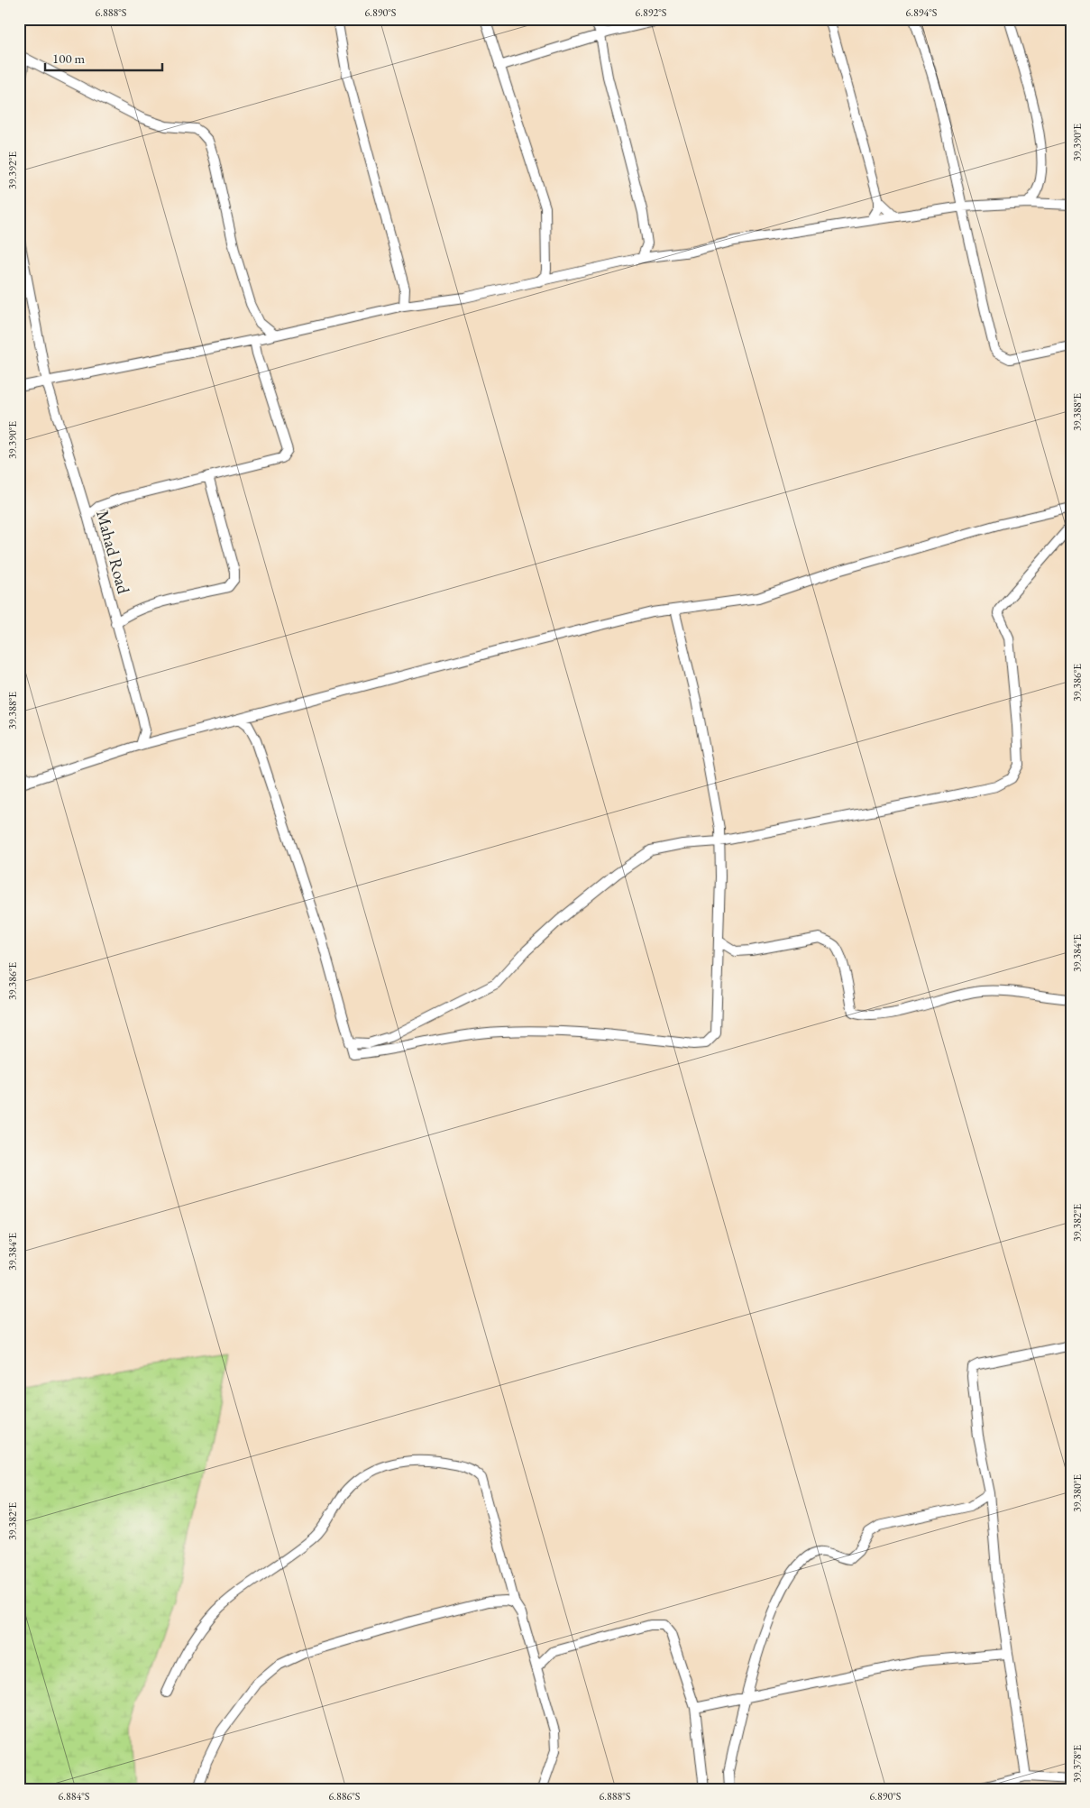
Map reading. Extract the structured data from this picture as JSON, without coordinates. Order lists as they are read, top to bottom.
{
  "streets": {
    "street": ["Mahad Road"]
  },
  "scale_bar": "100 m",
  "coordinates": [
    "6.888°S",
    "6.890°S",
    "6.892°S",
    "6.894°S",
    "39.390°E",
    "39.392°E",
    "39.388°E",
    "39.386°E",
    "39.384°E",
    "39.382°E",
    "39.380°E",
    "39.378°E",
    "6.884°S",
    "6.886°S"
  ]
}
